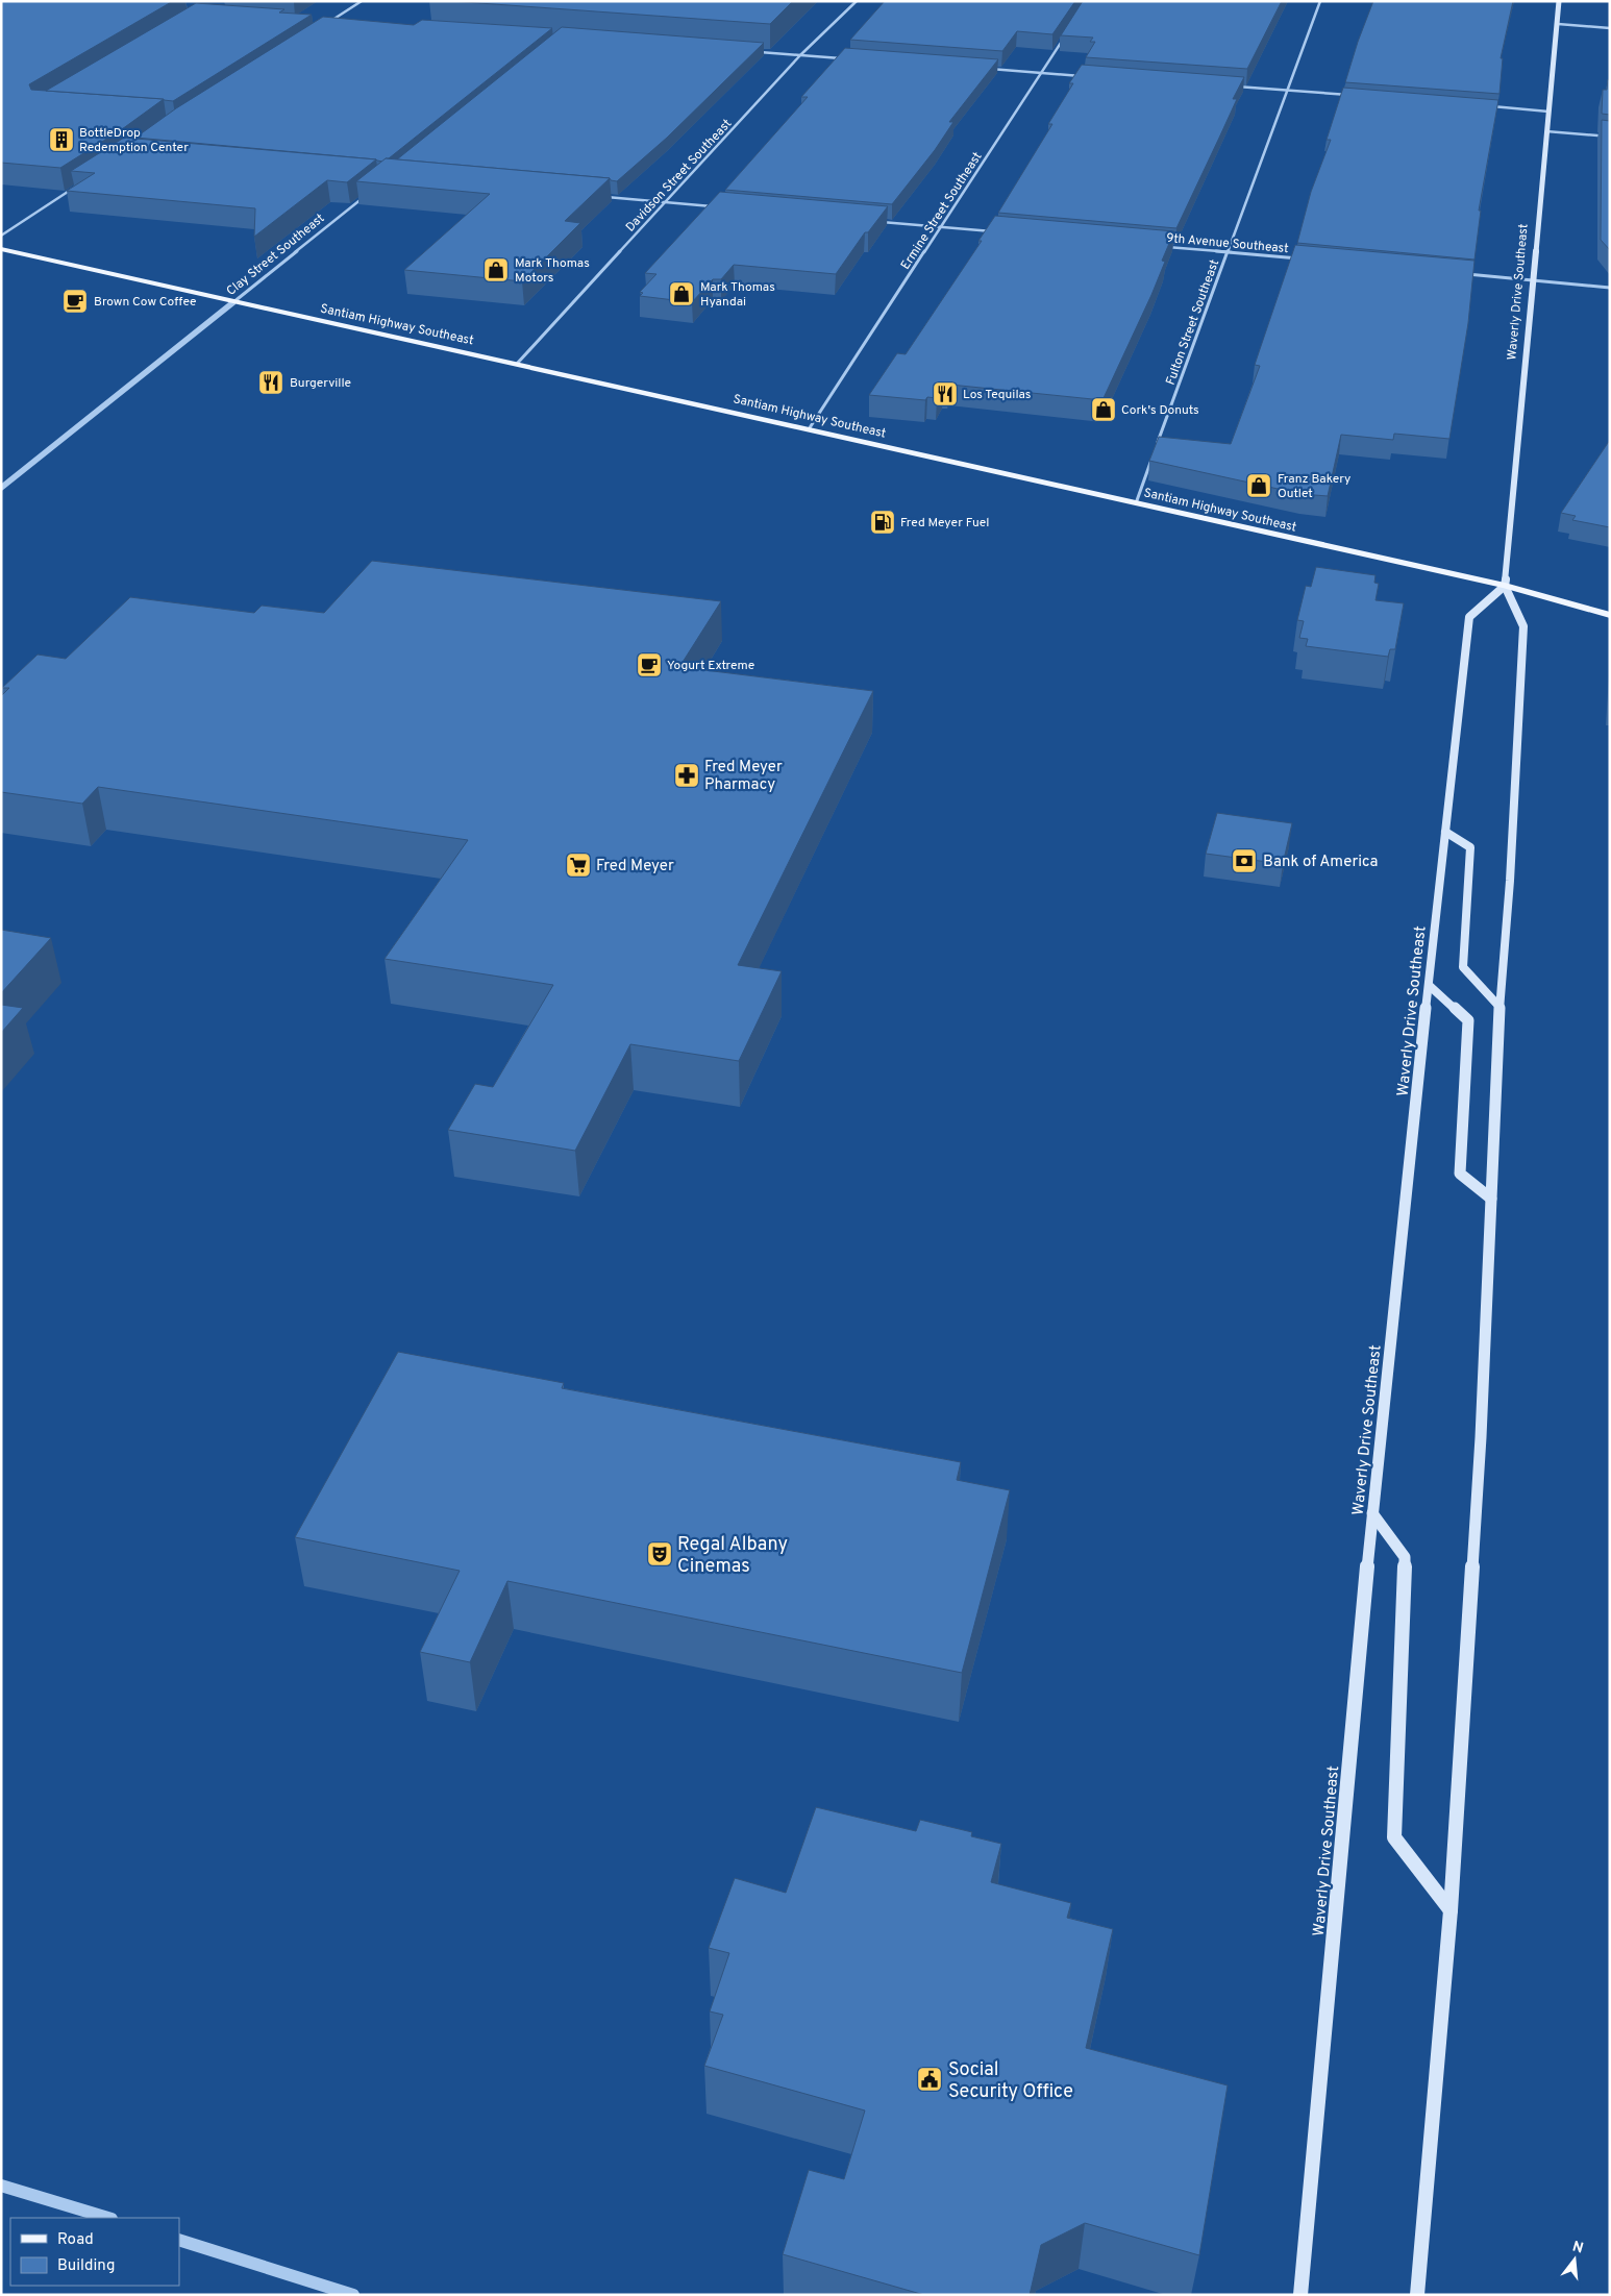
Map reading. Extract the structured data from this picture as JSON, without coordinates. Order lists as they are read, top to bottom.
{
  "streets": {
    "main road": ["Waverly Drive Southeast", "Santiam Highway Southeast"],
    "street": [
      "Davidson Street Southeast",
      "Ermine Street Southeast",
      "9th Avenue Southeast",
      "Clay Street Southeast",
      "Fulton Street Southeast"
    ]
  },
  "crossings": [
    ["Davidson Street Southeast", "Santiam Highway Southeast"],
    ["Ermine Street Southeast", "Santiam Highway Southeast"],
    ["9th Avenue Southeast", "Fulton Street Southeast"],
    ["Clay Street Southeast", "Santiam Highway Southeast"],
    ["Waverly Drive Southeast", "Santiam Highway Southeast"]
  ],
  "places": {
    "building": ["BottleDrop Redemption Center"],
    "shop": [
      "Mark Thomas Motors",
      "Mark Thomas Hyandai",
      "Cork's Donuts",
      "Franz Bakery Outlet"
    ],
    "cafe": ["Brown Cow Coffee", "Yogurt Extreme"],
    "restaurant": ["Burgerville", "Los Tequilas"],
    "fuel station": ["Fred Meyer Fuel"],
    "pharmacy": ["Fred Meyer Pharmacy"],
    "bank": ["Bank of America"],
    "supermarket": ["Fred Meyer"],
    "theatre": ["Regal Albany Cinemas"],
    "public building": ["Social Security Office"]
  },
  "legend": ["Road", "Building"],
  "north": "top"
}
